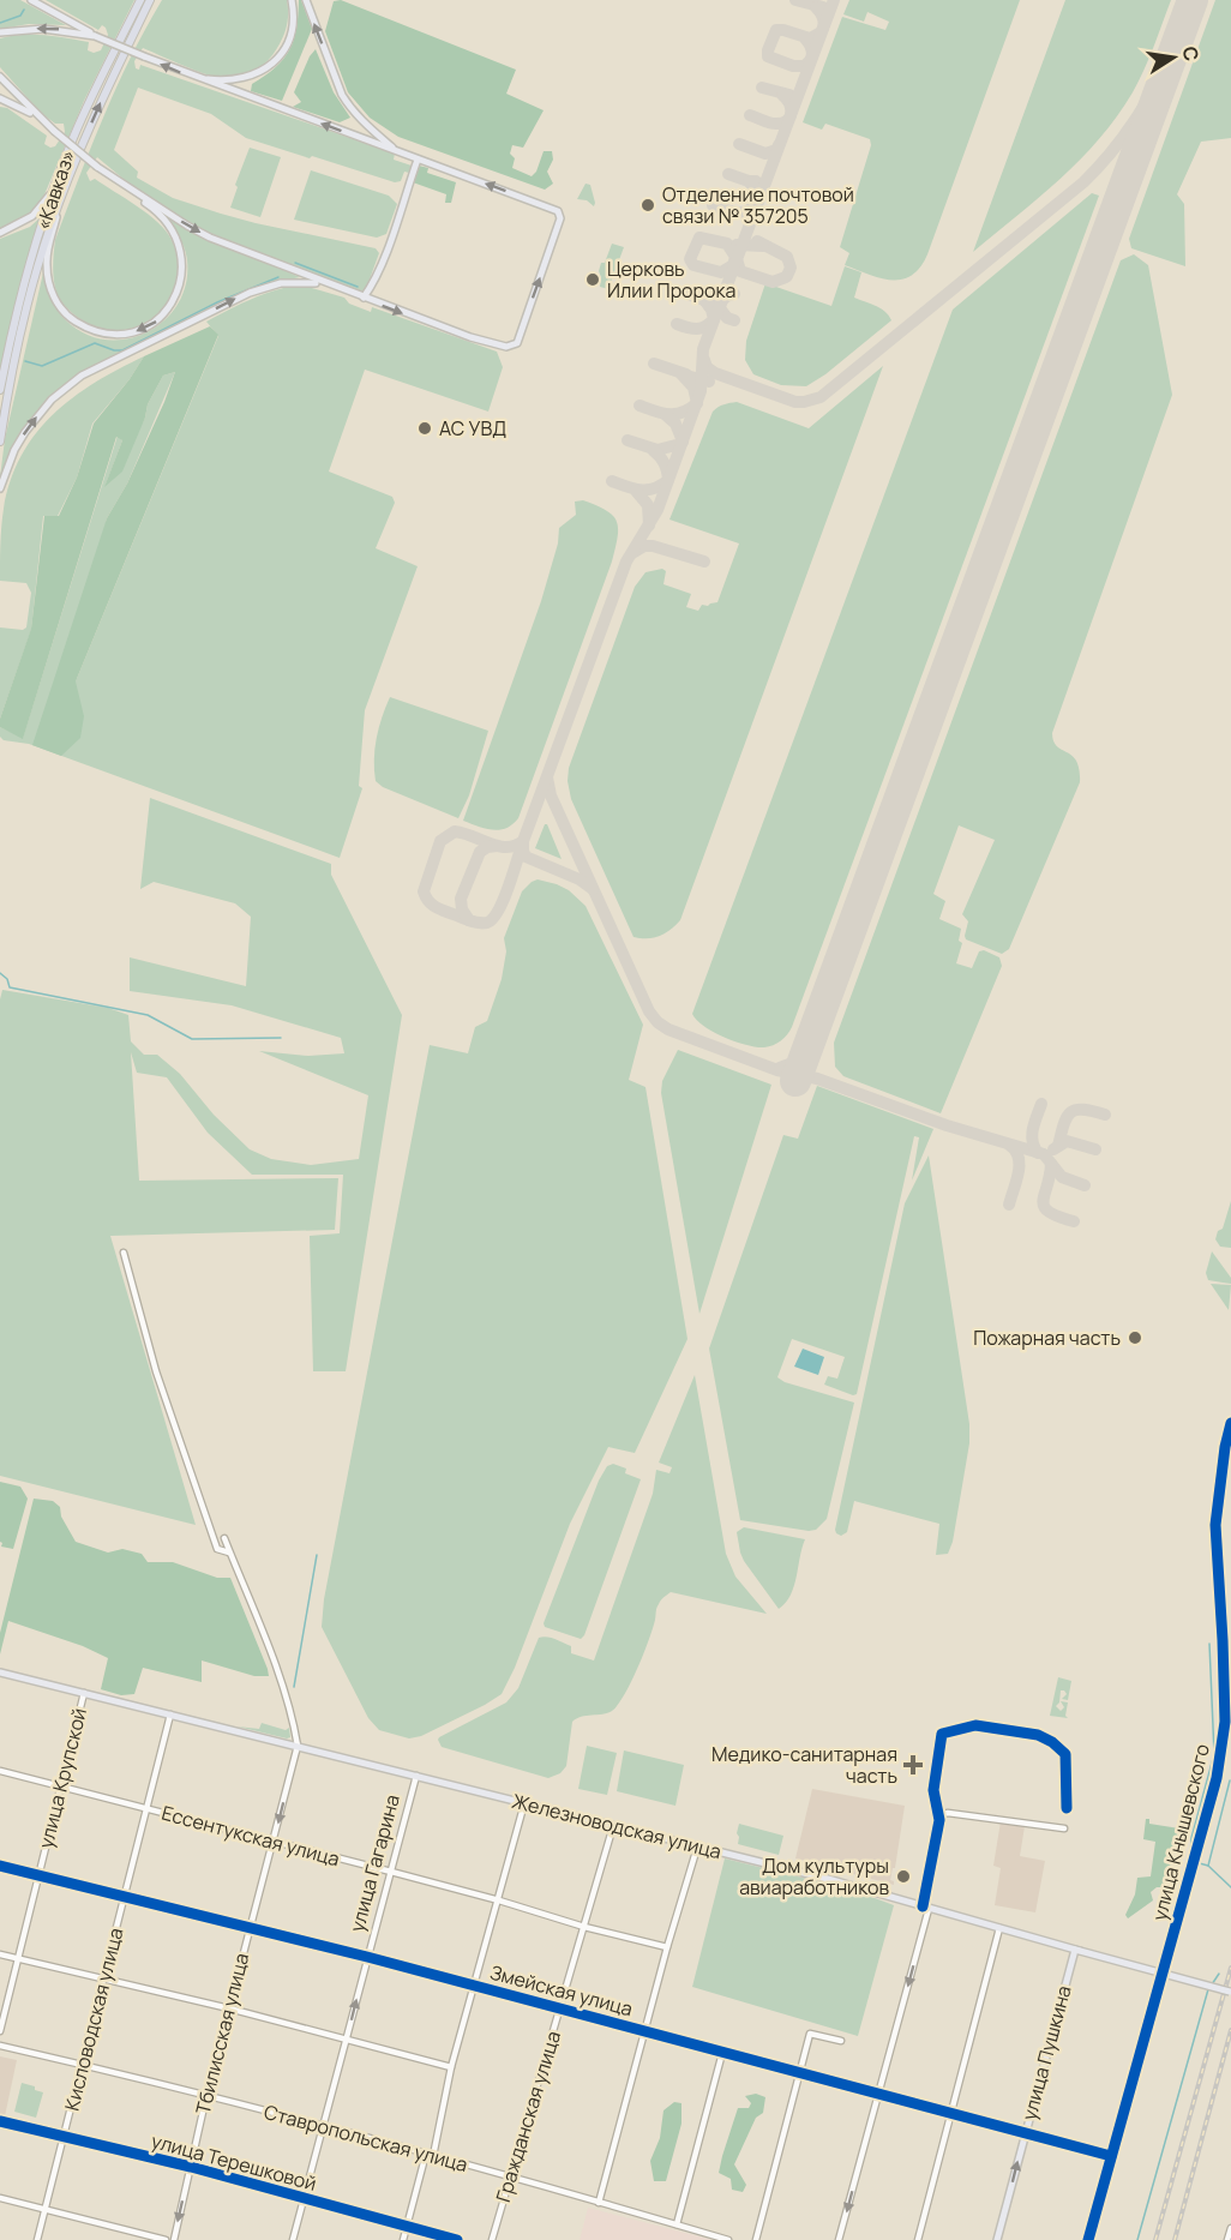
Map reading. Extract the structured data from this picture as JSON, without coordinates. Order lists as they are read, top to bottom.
{
  "streets": {
    "highway": ["«Кавказ»"],
    "main road": ["Железноводская улица", "улица Пушкина"],
    "street": [
      "улица Крупской",
      "улица Кнышевского",
      "Ессентукская улица",
      "улица Гагарина",
      "Змейская улица",
      "Кисловодская улица",
      "Тбилисская улица",
      "Гражданская улица",
      "Ставропольская улица",
      "улица Терешковой"
    ]
  },
  "crossings": [
    ["улица Крупской", "Железноводская улица"],
    ["улица Крупской", "Ессентукская улица"],
    ["улица Крупской", "Змейская улица"],
    ["Железноводская улица", "улица Гагарина"],
    ["Железноводская улица", "Кисловодская улица"],
    ["Железноводская улица", "Тбилисская улица"],
    ["Железноводская улица", "улица Пушкина"],
    ["Железноводская улица", "Гражданская улица"],
    ["улица Кнышевского", "Змейская улица"],
    ["Ессентукская улица", "улица Гагарина"],
    ["Ессентукская улица", "Кисловодская улица"],
    ["Ессентукская улица", "Тбилисская улица"],
    ["Ессентукская улица", "Гражданская улица"],
    ["улица Гагарина", "Змейская улица"],
    ["улица Гагарина", "Ставропольская улица"],
    ["улица Гагарина", "улица Терешковой"],
    ["Змейская улица", "Кисловодская улица"],
    ["Змейская улица", "Тбилисская улица"],
    ["Змейская улица", "улица Пушкина"],
    ["Змейская улица", "Гражданская улица"],
    ["Кисловодская улица", "Ставропольская улица"],
    ["Кисловодская улица", "улица Терешковой"],
    ["Тбилисская улица", "Ставропольская улица"],
    ["Тбилисская улица", "улица Терешковой"],
    ["Гражданская улица", "Ставропольская улица"]
  ],
  "one_way": ["улица Пушкина"],
  "places": {
    "other": [
      "Отделение почтовой связи № 357205",
      "Церковь Илии Пророка",
      "АС УВД",
      "Пожарная часть",
      "Дом культуры авиаработников"
    ],
    "health": ["Медико-санитарная часть"]
  },
  "north": "right"
}
